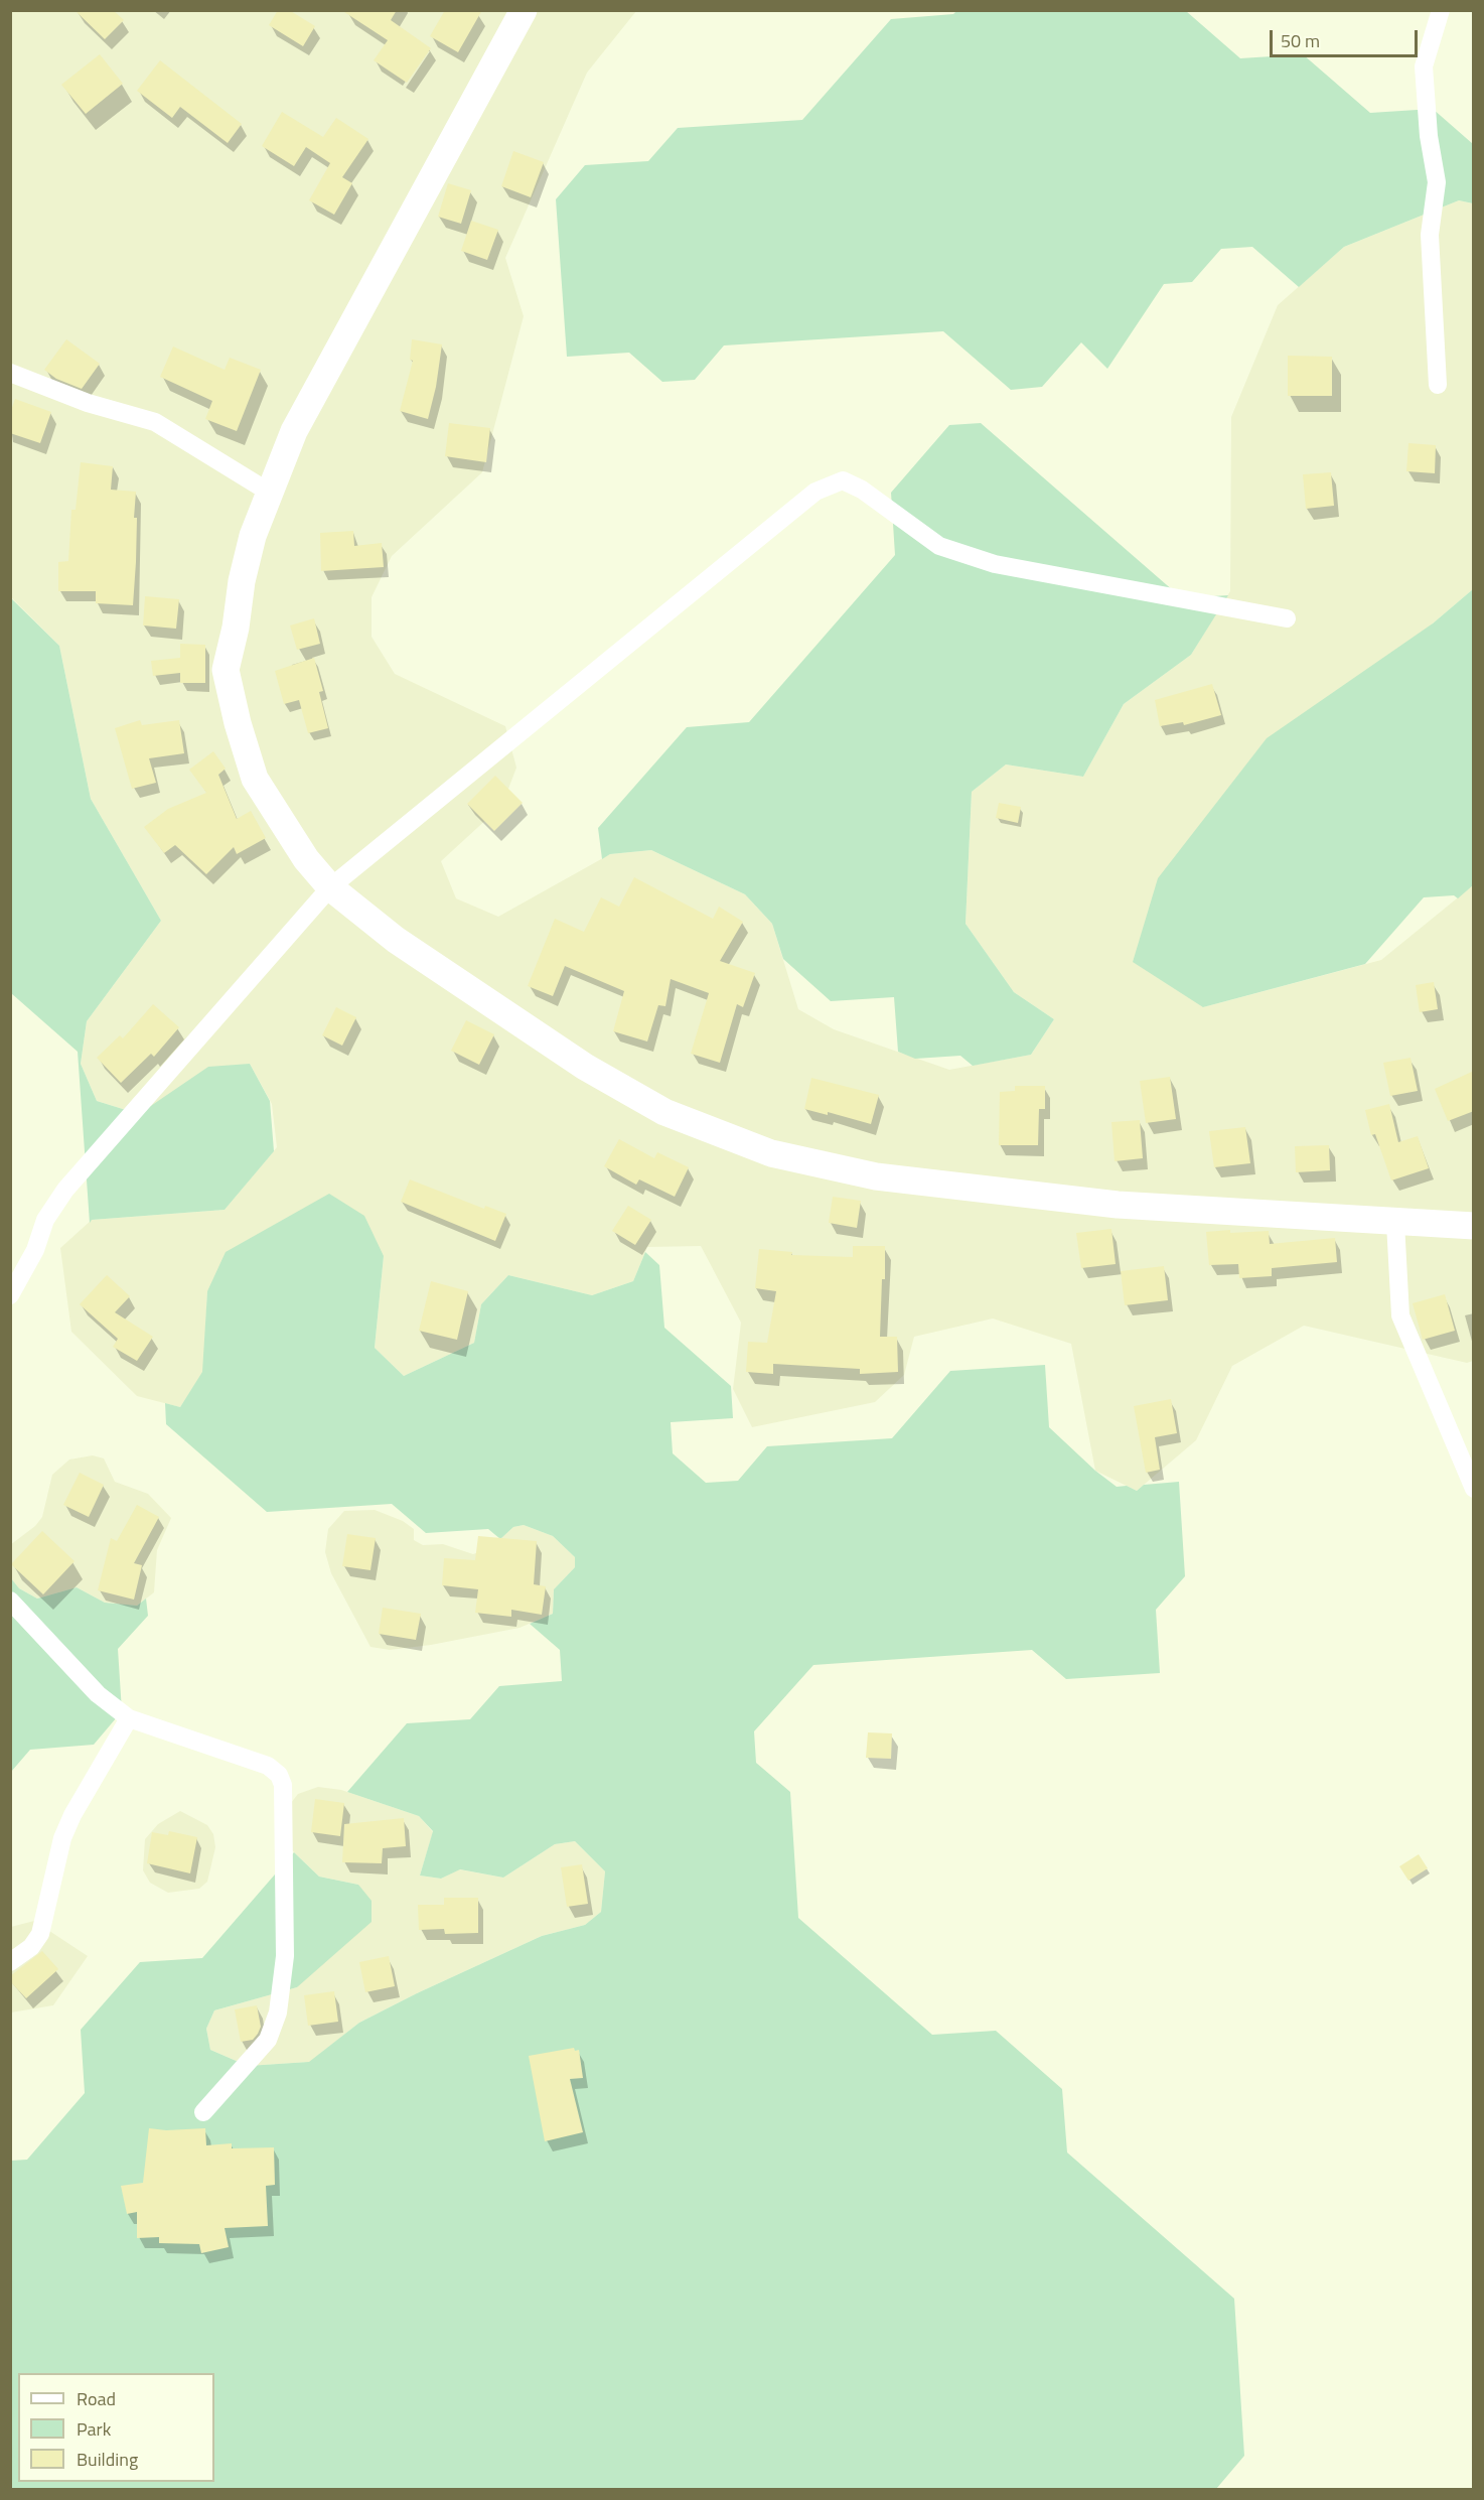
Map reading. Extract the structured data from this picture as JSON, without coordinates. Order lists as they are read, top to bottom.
{
  "legend": ["Road", "Park", "Building"],
  "scale_bar": "50 m"
}
